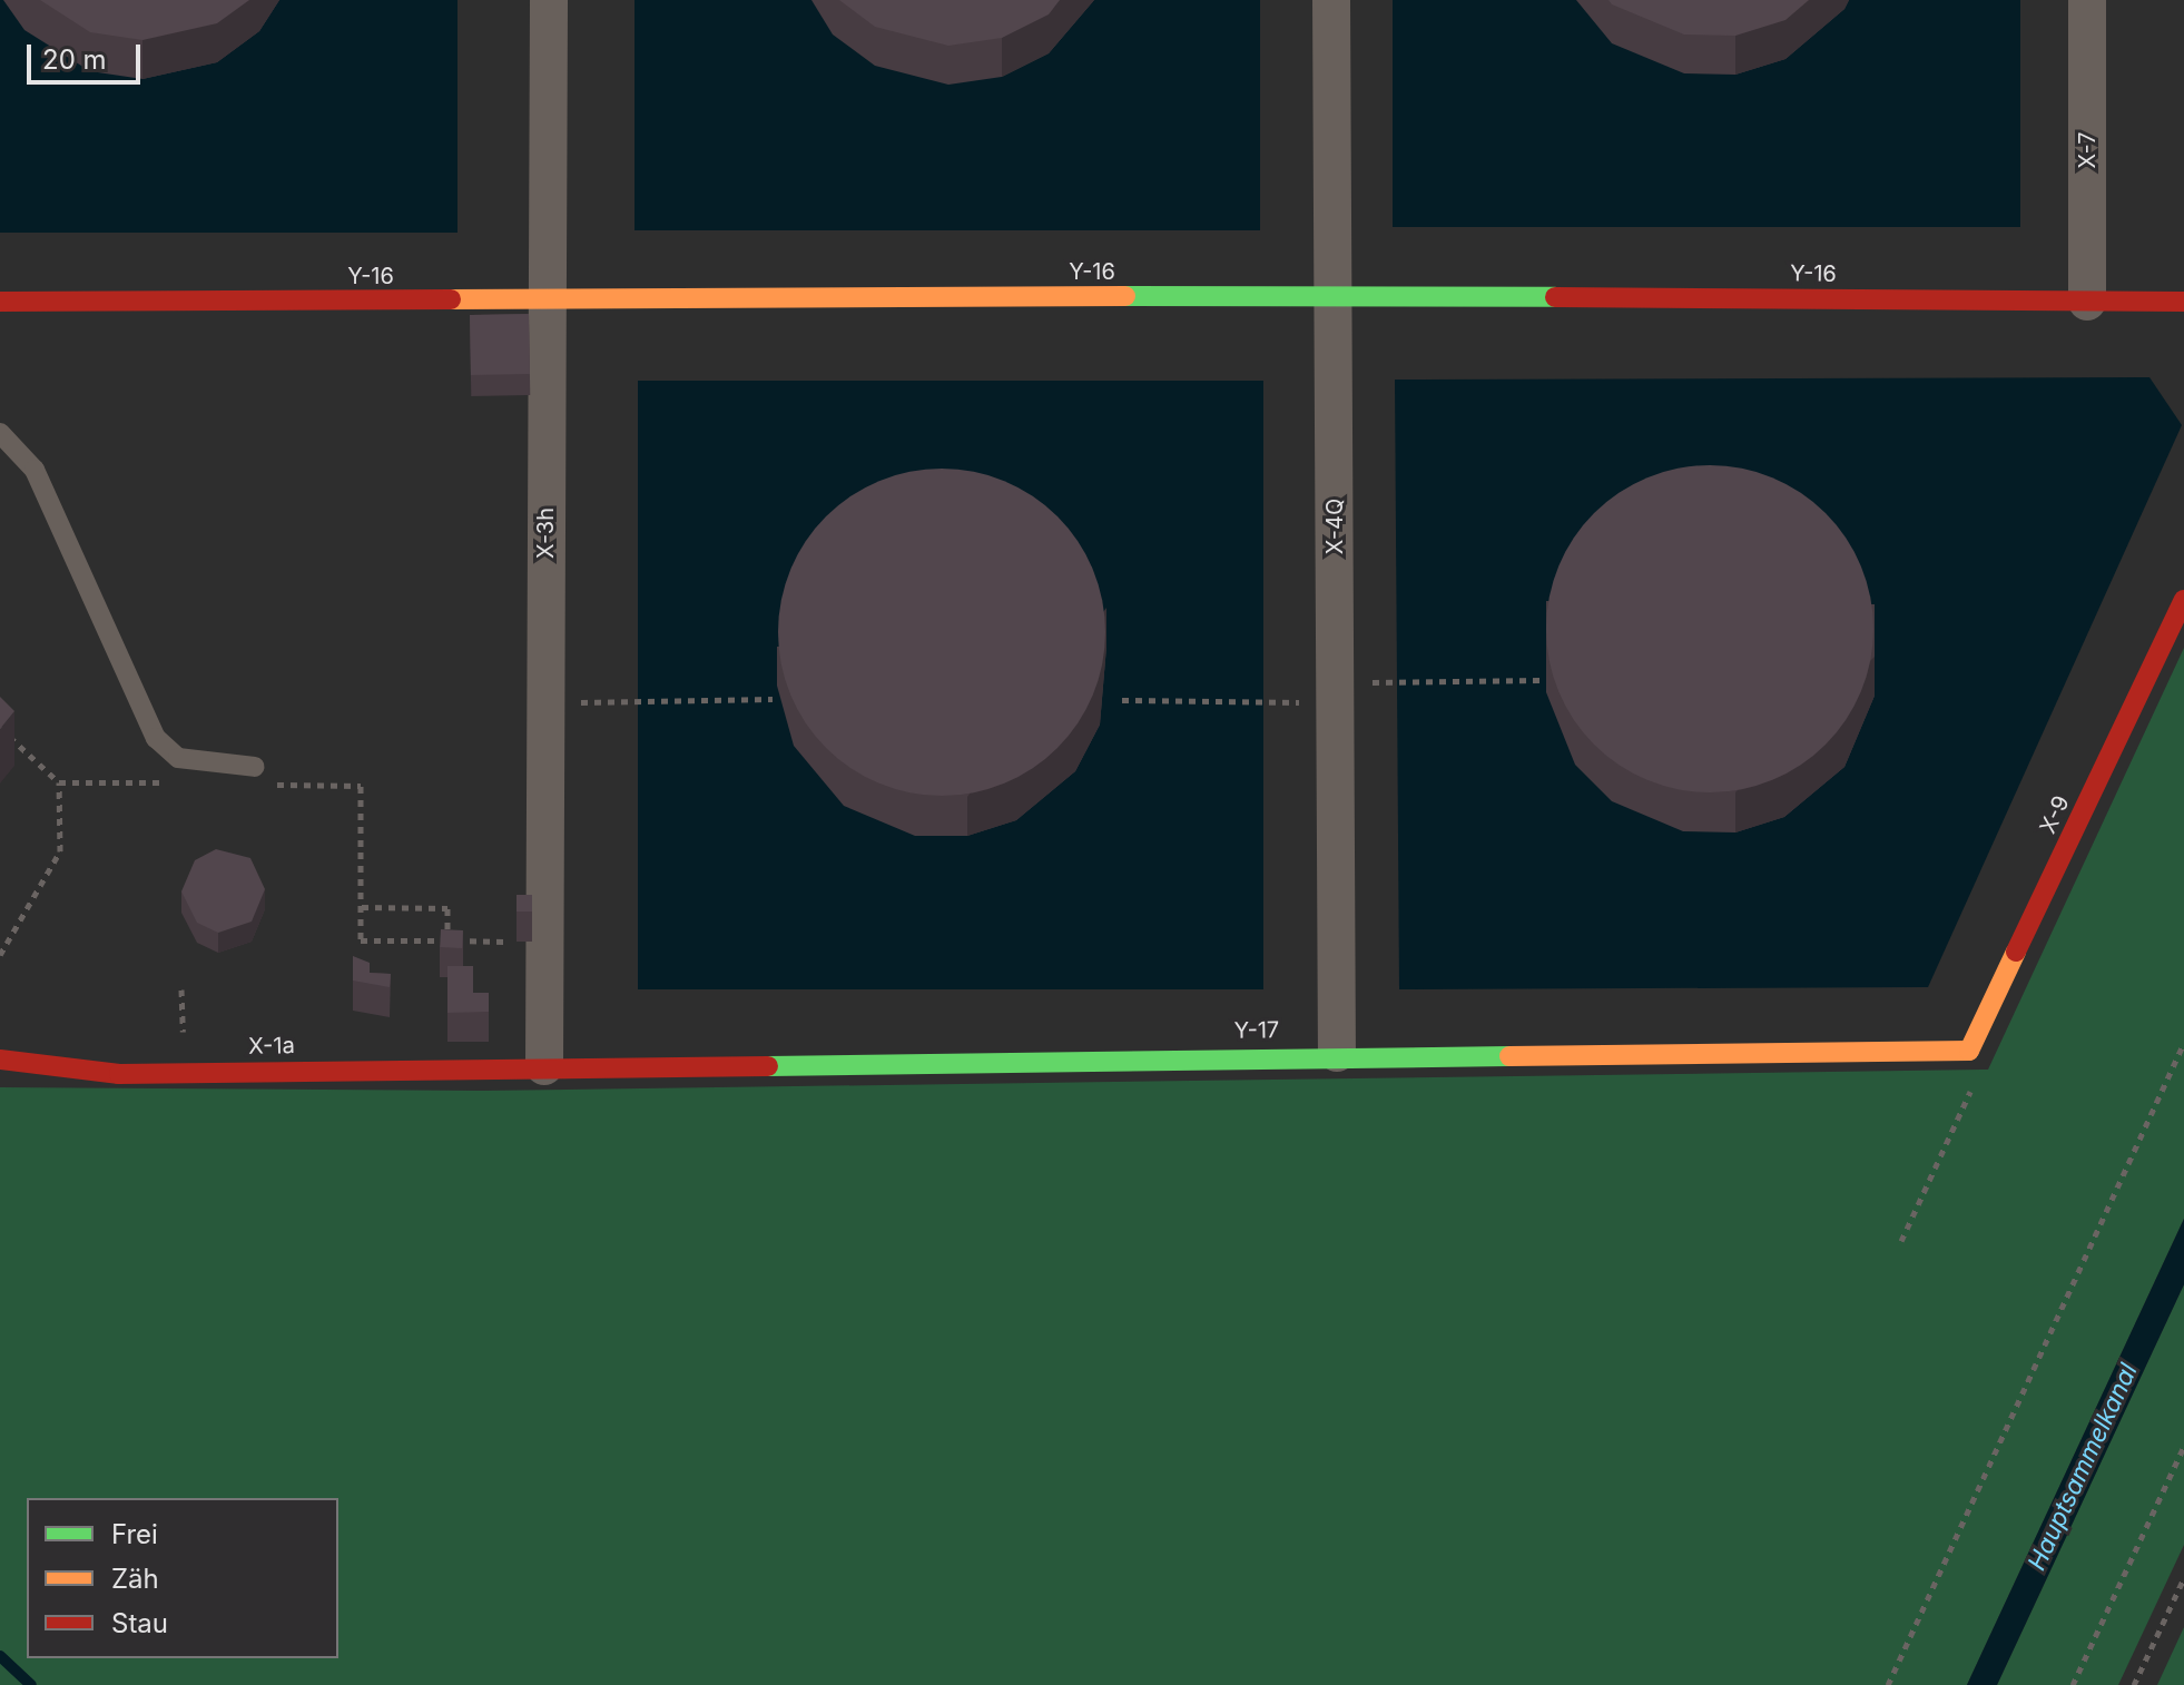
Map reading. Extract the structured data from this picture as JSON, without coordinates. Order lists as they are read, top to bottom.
{
  "streets": {
    "street": [
      "X-7",
      "Y-16",
      "X-4Q",
      "X-3h",
      "X-9",
      "Y-17",
      "X-1a"
    ]
  },
  "crossings": [
    ["X-7", "Y-16"],
    ["Y-16", "X-4Q"],
    ["Y-16", "X-3h"],
    ["X-4Q", "Y-17"],
    ["X-3h", "Y-17"],
    ["X-3h", "X-1a"],
    ["X-9", "Y-17"],
    ["Y-17", "X-1a"]
  ],
  "water": ["Hauptsammelkanal"],
  "legend": ["Frei", "Zäh", "Stau"],
  "scale_bar": "20 m"
}
